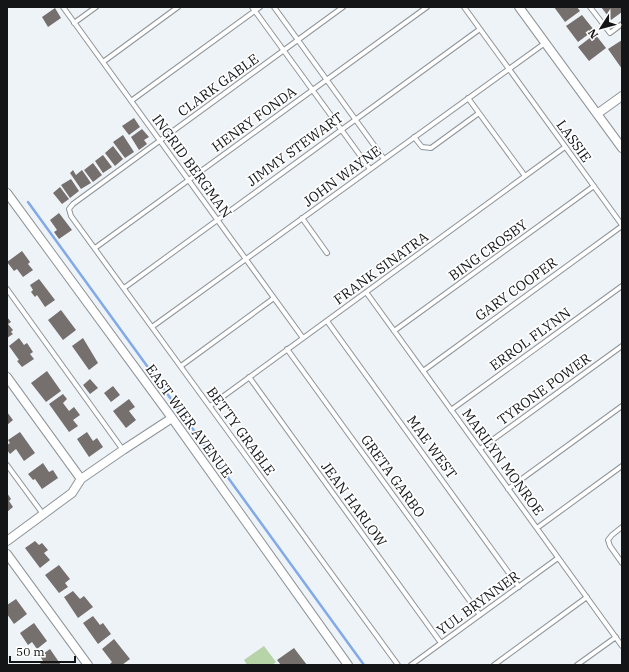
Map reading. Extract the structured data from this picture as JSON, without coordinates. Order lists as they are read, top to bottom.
{
  "streets": {
    "street": ["EAST WIER AVENUE"],
    "lane": [
      "CLARK GABLE",
      "HENRY FONDA",
      "LASSIE",
      "JIMMY STEWART",
      "INGRID BERGMAN",
      "JOHN WAYNE",
      "BING CROSBY",
      "FRANK SINATRA",
      "GARY COOPER",
      "ERROL FLYNN",
      "TYRONE POWER",
      "BETTY GRABLE",
      "MAE WEST",
      "MARILYN MONROE",
      "GRETA GARBO",
      "JEAN HARLOW",
      "YUL BRYNNER"
    ]
  },
  "crossings": [
    ["CLARK GABLE", "INGRID BERGMAN"],
    ["CLARK GABLE", "BETTY GRABLE"],
    ["HENRY FONDA", "INGRID BERGMAN"],
    ["HENRY FONDA", "BETTY GRABLE"],
    ["LASSIE", "JIMMY STEWART"],
    ["LASSIE", "JOHN WAYNE"],
    ["LASSIE", "BING CROSBY"],
    ["LASSIE", "FRANK SINATRA"],
    ["LASSIE", "GARY COOPER"],
    ["JIMMY STEWART", "INGRID BERGMAN"],
    ["JIMMY STEWART", "BETTY GRABLE"],
    ["INGRID BERGMAN", "JOHN WAYNE"],
    ["INGRID BERGMAN", "FRANK SINATRA"],
    ["JOHN WAYNE", "BETTY GRABLE"],
    ["BING CROSBY", "MARILYN MONROE"],
    ["FRANK SINATRA", "BETTY GRABLE"],
    ["FRANK SINATRA", "MAE WEST"],
    ["FRANK SINATRA", "MARILYN MONROE"],
    ["FRANK SINATRA", "GRETA GARBO"],
    ["FRANK SINATRA", "JEAN HARLOW"],
    ["GARY COOPER", "MARILYN MONROE"],
    ["ERROL FLYNN", "MARILYN MONROE"],
    ["TYRONE POWER", "MARILYN MONROE"],
    ["MAE WEST", "YUL BRYNNER"],
    ["MARILYN MONROE", "YUL BRYNNER"],
    ["GRETA GARBO", "YUL BRYNNER"],
    ["JEAN HARLOW", "YUL BRYNNER"]
  ],
  "scale_bar": "50 m",
  "north": "bottom left"
}
